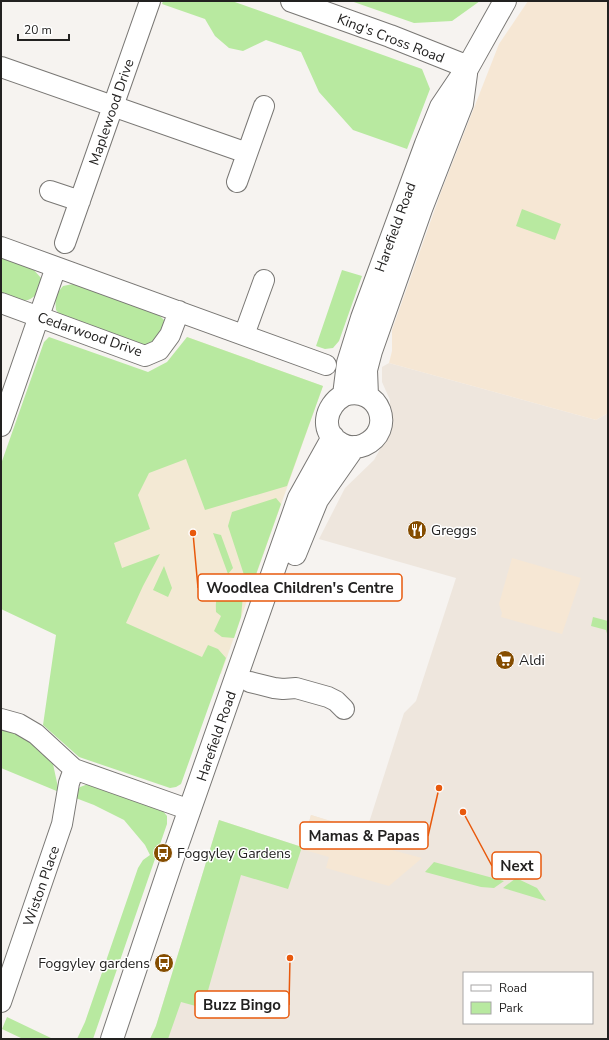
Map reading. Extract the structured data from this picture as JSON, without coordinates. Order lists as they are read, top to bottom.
{
  "streets": {
    "street": [
      "King's Cross Road",
      "Maplewood Drive",
      "Harefield Road",
      "Cedarwood Drive",
      "Wiston Place"
    ]
  },
  "crossings": [
    ["King's Cross Road", "Harefield Road"]
  ],
  "places": {
    "restaurant": ["Greggs"],
    "other": [
      "Woodlea Children's Centre",
      "Mamas & Papas",
      "Next",
      "Buzz Bingo"
    ],
    "supermarket": ["Aldi"],
    "bus stop": ["Foggyley Gardens", "Foggyley gardens"]
  },
  "legend": ["Road", "Park"],
  "scale_bar": "20 m"
}
